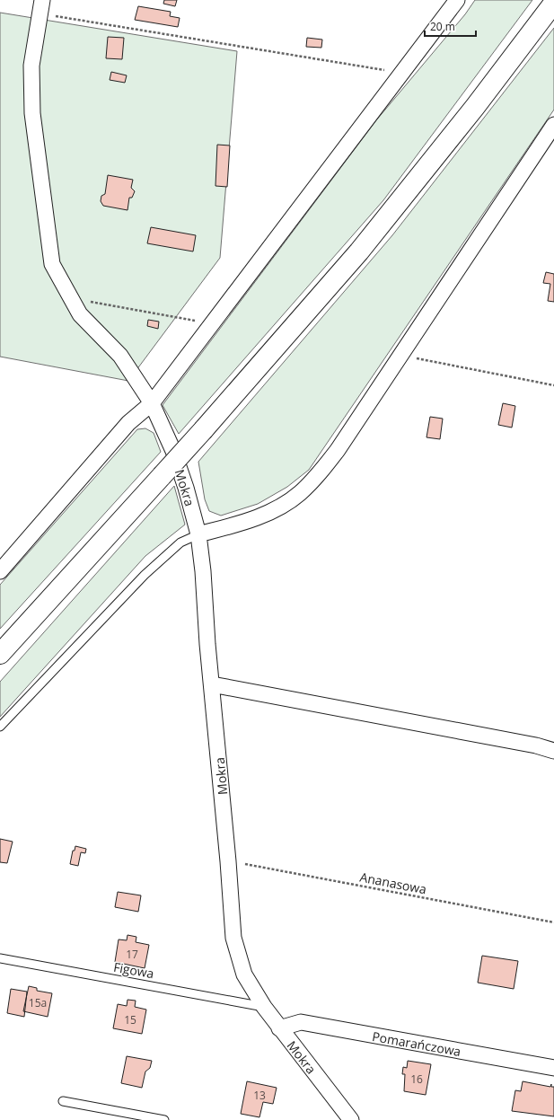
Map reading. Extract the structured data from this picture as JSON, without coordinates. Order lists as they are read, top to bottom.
{
  "streets": {
    "street": ["Mokra", "Pomarańczowa"],
    "lane": ["Figowa"],
    "path": ["Ananasowa"]
  },
  "crossings": [
    ["Mokra", "Ananasowa"],
    ["Mokra", "Figowa"],
    ["Mokra", "Pomarańczowa"]
  ],
  "house_numbers": [
    "17",
    "15a",
    "15",
    "16",
    "13"
  ],
  "scale_bar": "20 m"
}
